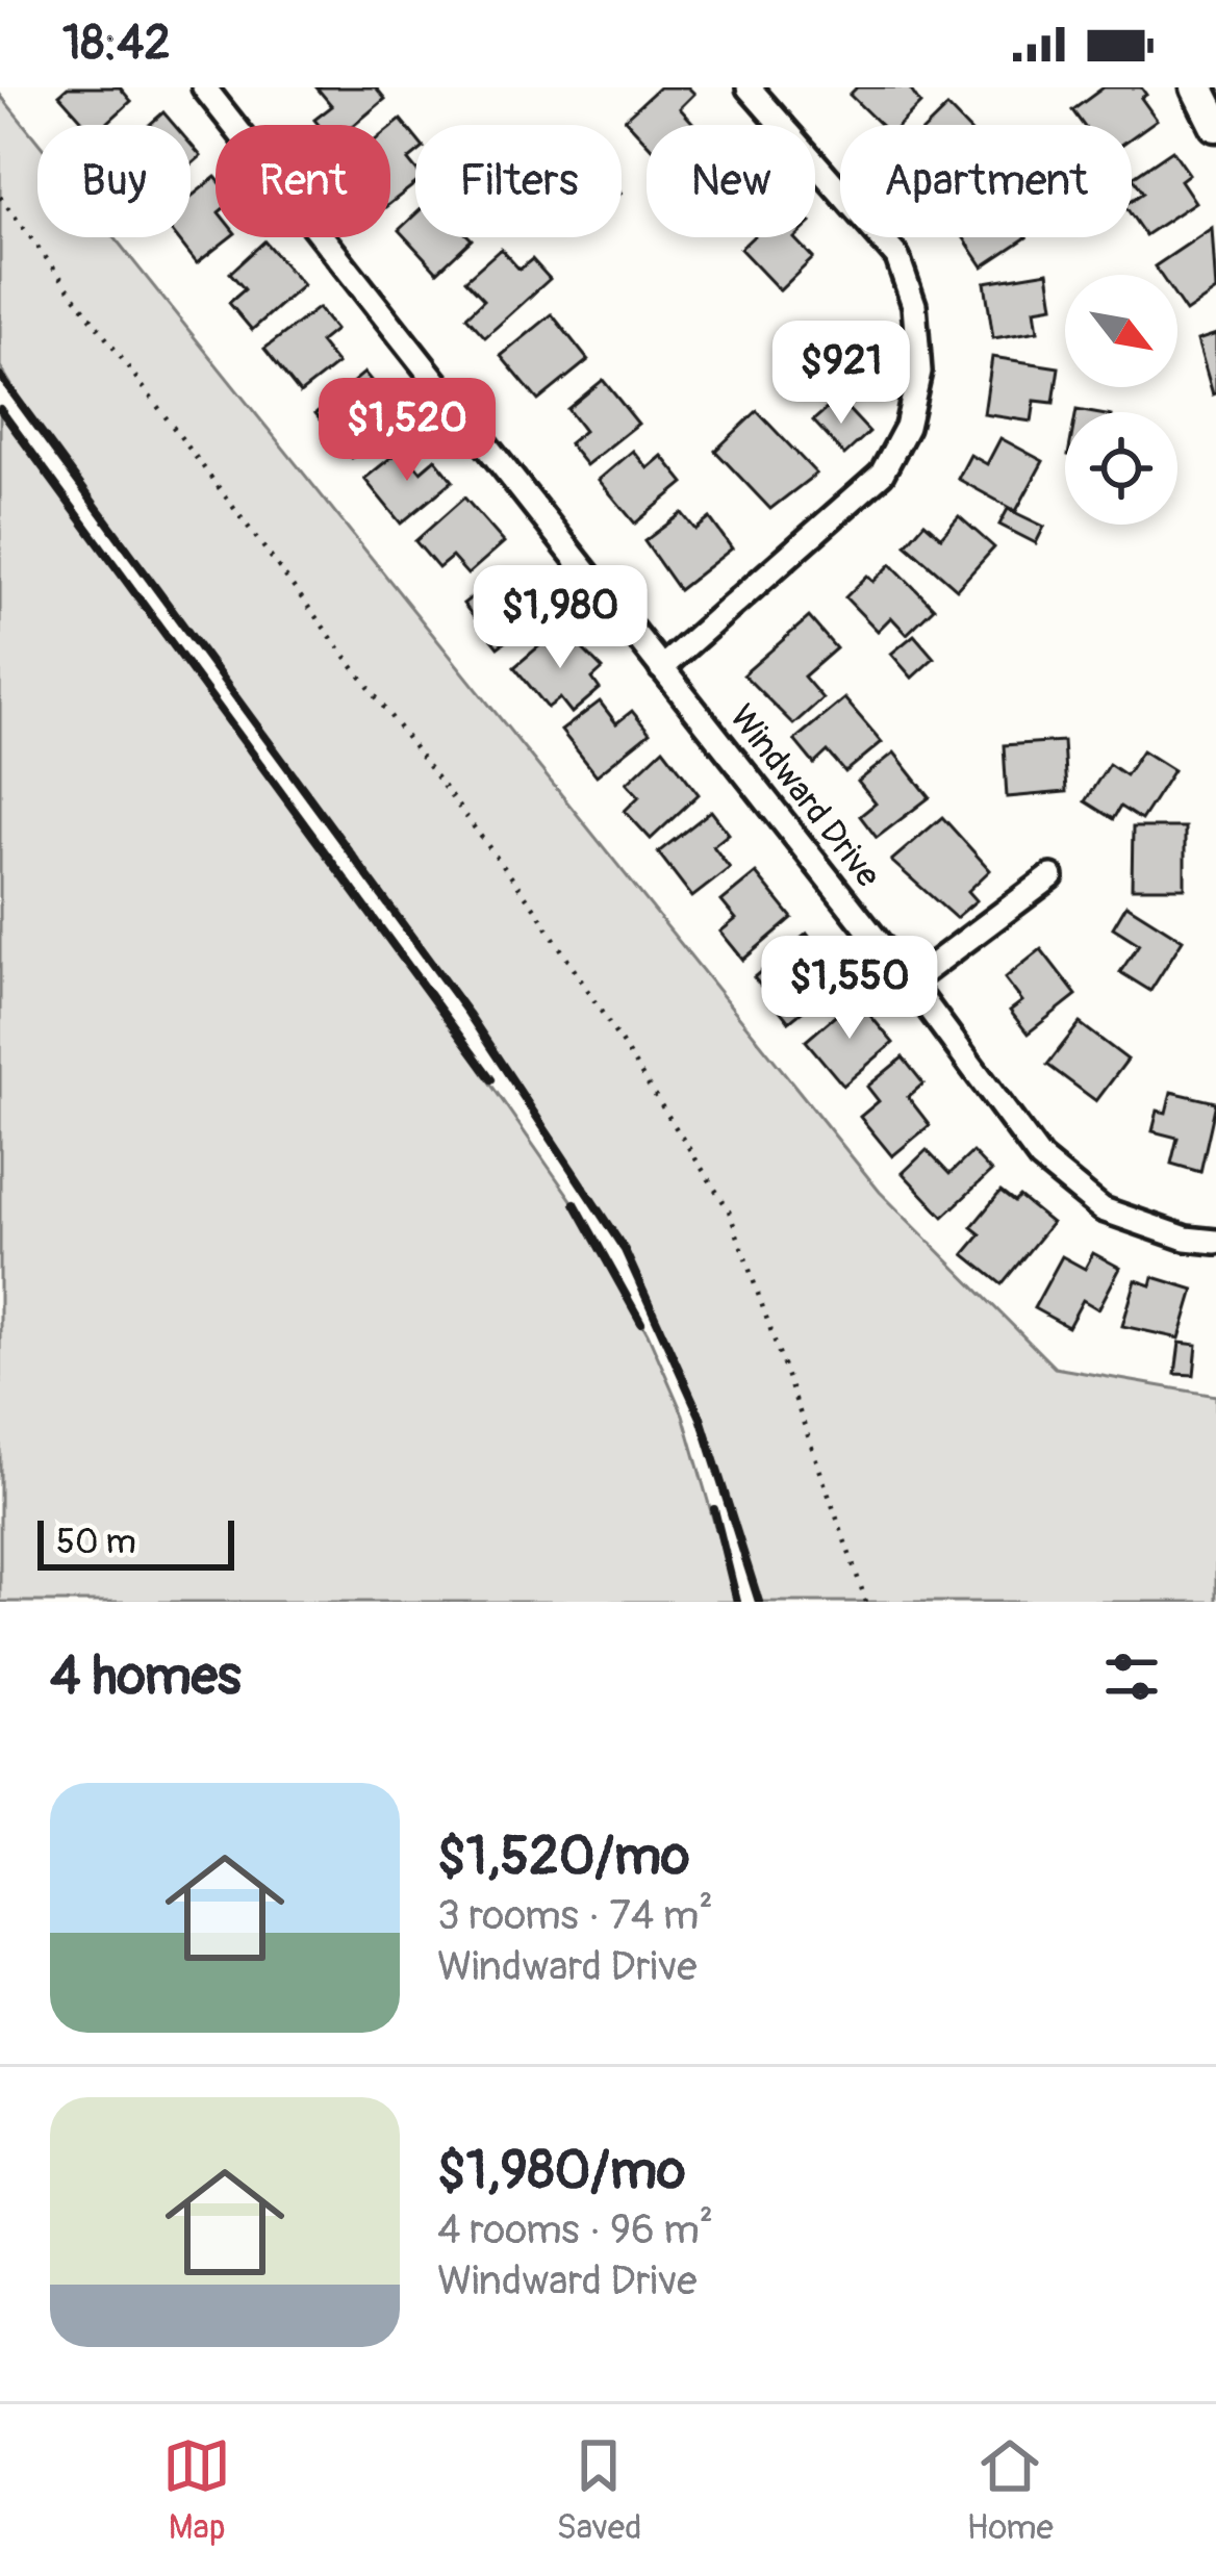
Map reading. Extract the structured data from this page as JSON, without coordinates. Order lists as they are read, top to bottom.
{
  "streets": {
    "street": ["Windward Drive"]
  },
  "scale_bar": "50 m",
  "north": "bottom right",
  "page": {
    "status": "18:42",
    "chip": [
      "Buy",
      "Rent",
      "Filters",
      "New",
      "Apartment"
    ],
    "price": [
      "$921",
      "$1,520",
      "$1,980",
      "$1,550"
    ],
    "scale": "50 m",
    "heading": "4 homes",
    "list": [
      {
        "name": "$1,520/mo",
        "note": "3 rooms · 74 m² · Windward Drive"
      },
      {
        "name": "$1,980/mo",
        "note": "4 rooms · 96 m² · Windward Drive"
      }
    ],
    "tabs": ["Map", "Saved", "Home"]
  }
}
